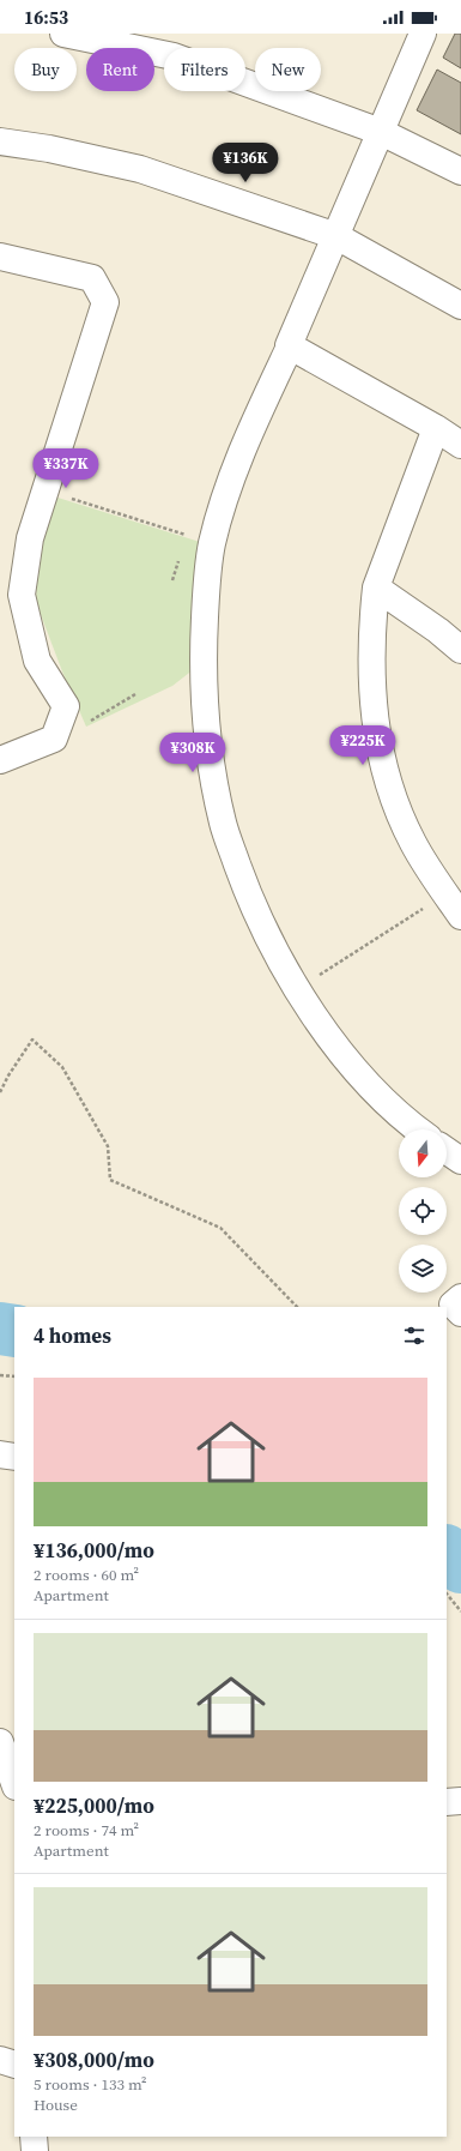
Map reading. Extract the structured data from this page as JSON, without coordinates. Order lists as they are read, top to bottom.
{
  "north": "bottom",
  "page": {
    "status": "16:53",
    "chip": [
      "Buy",
      "Rent",
      "Filters",
      "New"
    ],
    "price": [
      "¥136K",
      "¥337K",
      "¥225K",
      "¥308K"
    ],
    "heading": "4 homes",
    "list": [
      {
        "name": "¥136,000/mo",
        "note": "2 rooms · 60 m² · Apartment"
      },
      {
        "name": "¥225,000/mo",
        "note": "2 rooms · 74 m² · Apartment"
      },
      {
        "name": "¥308,000/mo",
        "note": "5 rooms · 133 m² · House"
      }
    ]
  }
}
